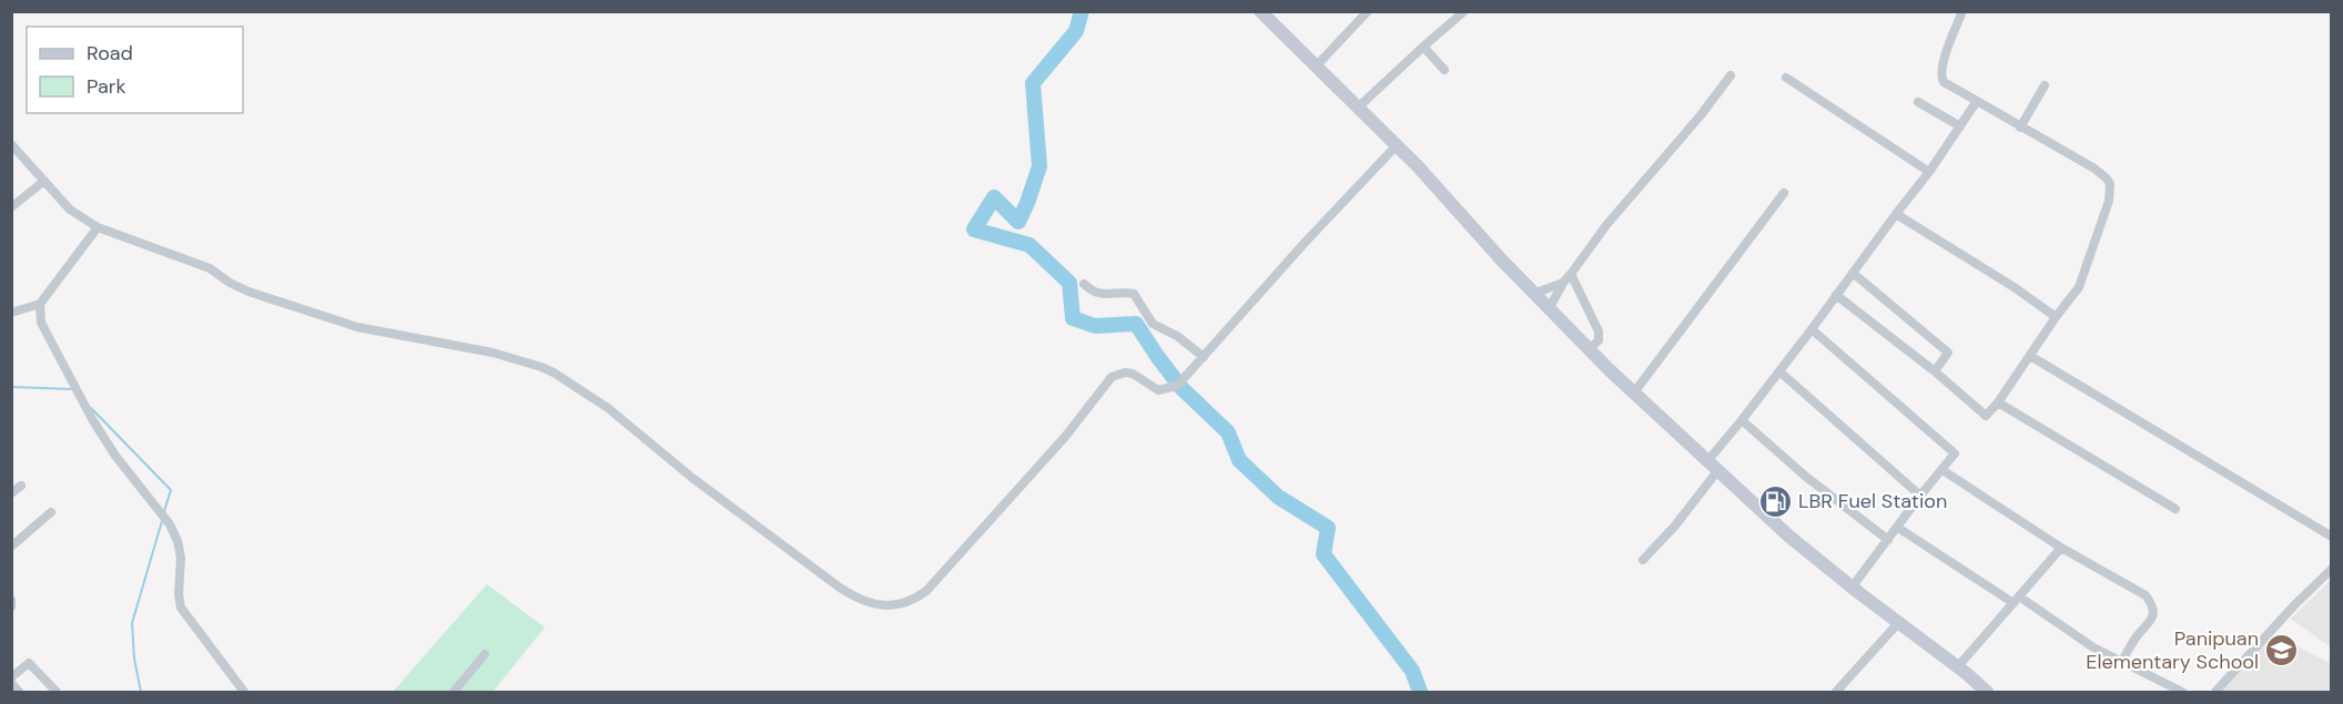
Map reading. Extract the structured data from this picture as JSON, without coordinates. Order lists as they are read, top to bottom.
{
  "places": {
    "fuel station": ["LBR Fuel Station"],
    "school or university": ["Panipuan Elementary School"]
  },
  "legend": ["Road", "Park"]
}
